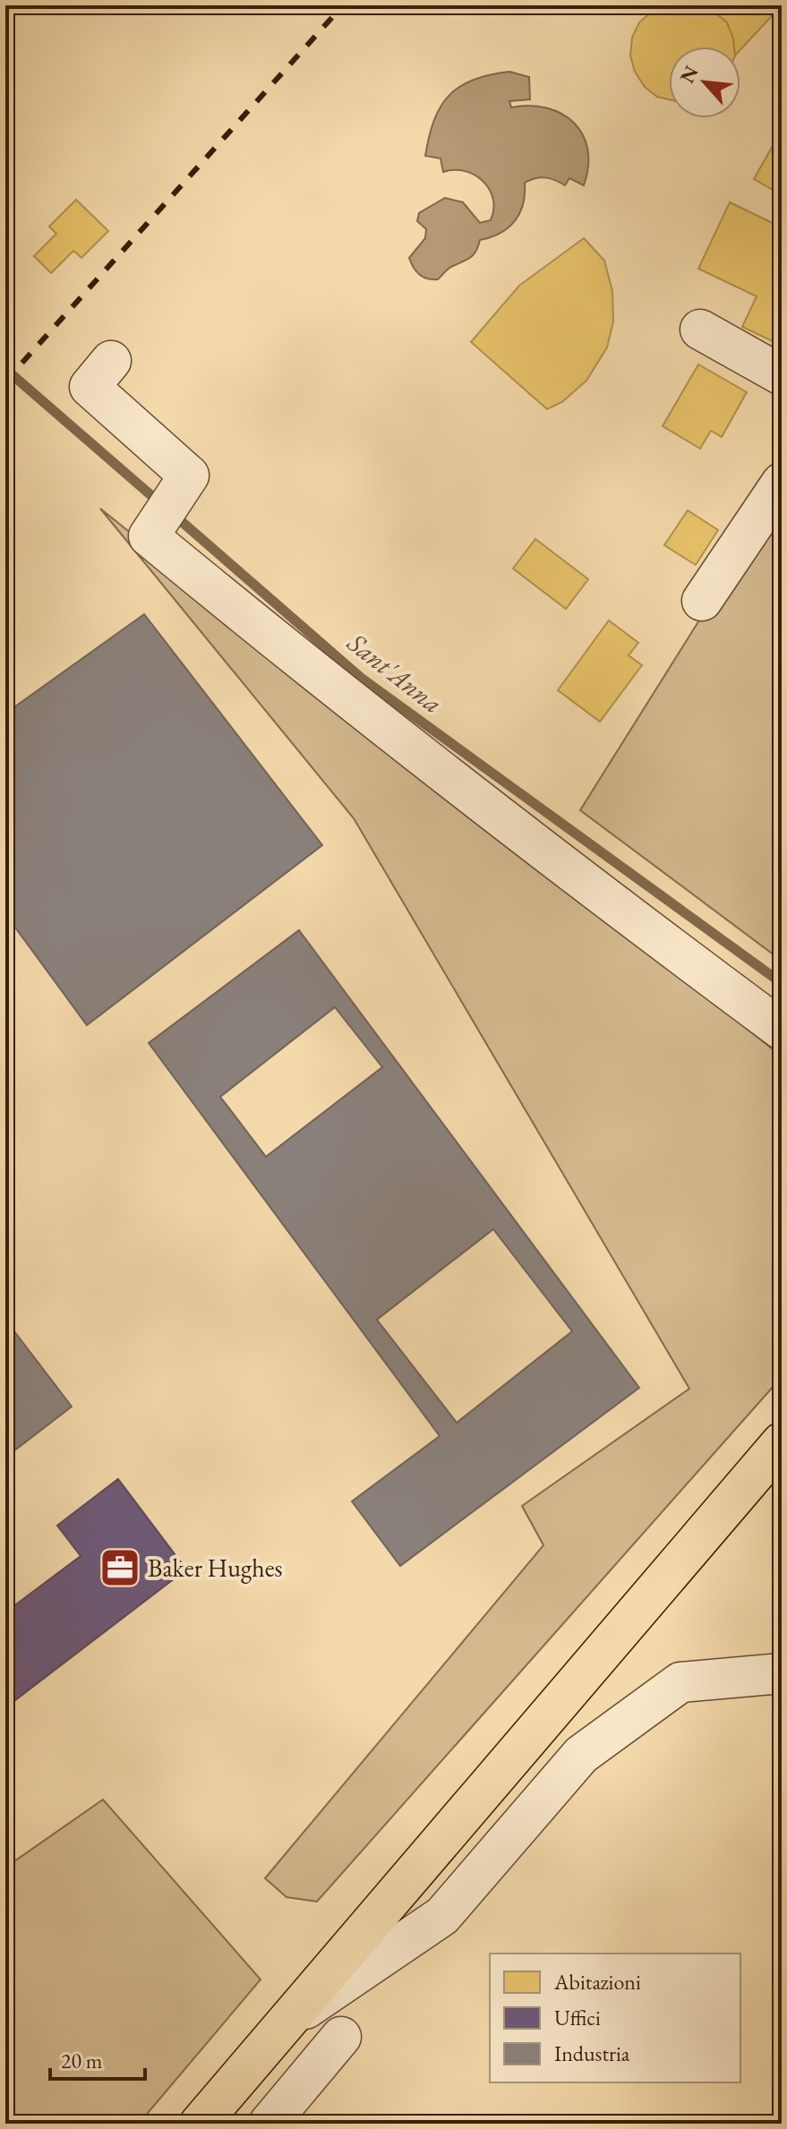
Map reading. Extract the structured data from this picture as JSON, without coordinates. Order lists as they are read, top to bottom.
{
  "water": ["Sant'Anna"],
  "places": {
    "office": ["Baker Hughes"]
  },
  "legend": ["Abitazioni", "Uffici", "Industria"],
  "scale_bar": "20 m",
  "north": "top left"
}
